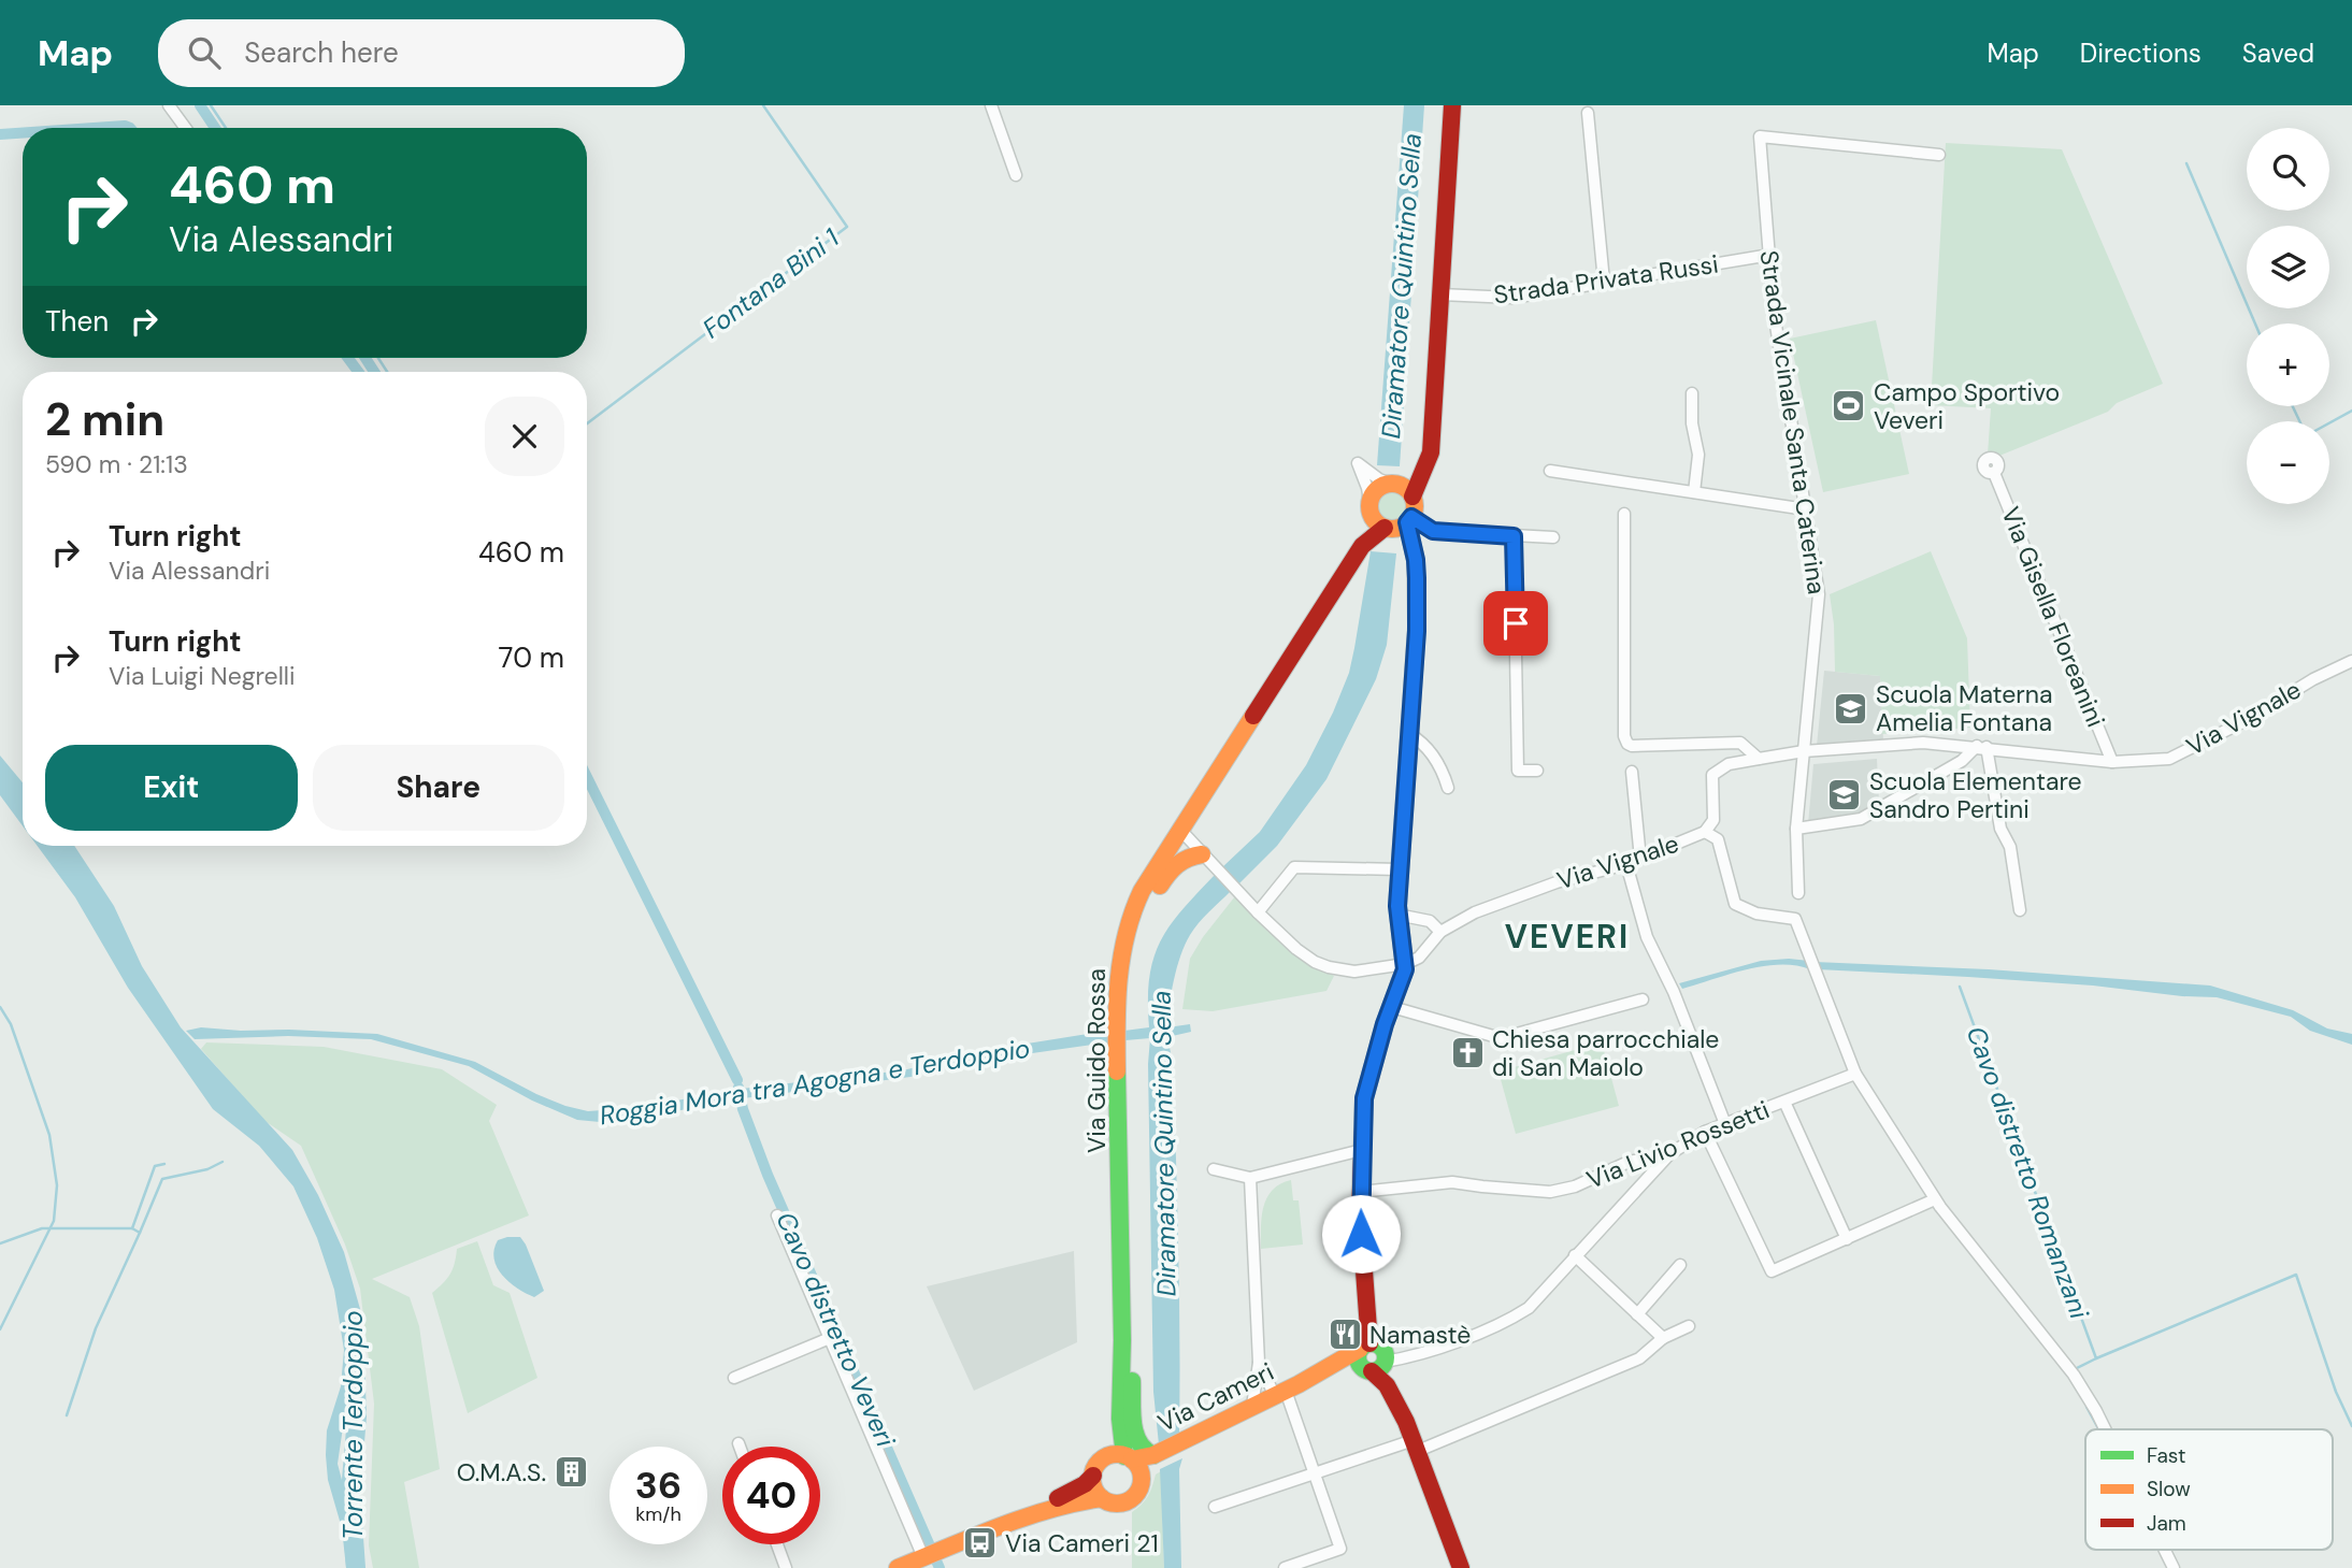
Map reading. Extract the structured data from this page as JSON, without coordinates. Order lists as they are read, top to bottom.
{
  "streets": {
    "main road": ["Via Guido Rossa", "Via Cameri"],
    "street": [
      "Strada Privata Russi",
      "Strada Vicinale Santa Caterina",
      "Via Gisella Floreanini",
      "Via Vignale",
      "Via Livio Rossetti"
    ]
  },
  "crossings": [
    ["Strada Privata Russi", "Strada Vicinale Santa Caterina"],
    ["Strada Vicinale Santa Caterina", "Via Vignale"],
    ["Via Gisella Floreanini", "Via Vignale"],
    ["Via Guido Rossa", "Via Cameri"]
  ],
  "districts": ["VEVERI"],
  "water": [
    "Fontana Bini 1",
    "Diramatore Quintino Sella",
    "Roggia Mora tra Agogna e Terdoppio",
    "Cavo distretto Romanzani",
    "Cavo distretto Veveri",
    "Torrente Terdoppio"
  ],
  "places": {
    "sports": ["Campo Sportivo Veveri"],
    "school or university": ["Scuola Materna Amelia Fontana", "Scuola Elementare Sandro Pertini"],
    "church": ["Chiesa parrocchiale di San Maiolo"],
    "restaurant": ["Namastè"],
    "building": ["O.M.A.S."],
    "bus stop": ["Via Cameri 21"]
  },
  "legend": ["Fast", "Slow", "Jam"],
  "page": {
    "header": "Map",
    "search": "Search here",
    "nav": ["Map", "Directions", "Saved"],
    "map_buttons": ["+", "−"],
    "turn": ["460 m", "Via Alessandri"],
    "then": "Then",
    "heading": ["2 min", "590 m · 21:13"],
    "list": [
      {
        "name": "Turn right",
        "note": "Via Alessandri",
        "value": "460 m"
      },
      {
        "name": "Turn right",
        "note": "Via Luigi Negrelli",
        "value": "70 m"
      }
    ],
    "buttons": ["Exit", "Share"],
    "speed": "36 km/h",
    "limit": "40"
  }
}
